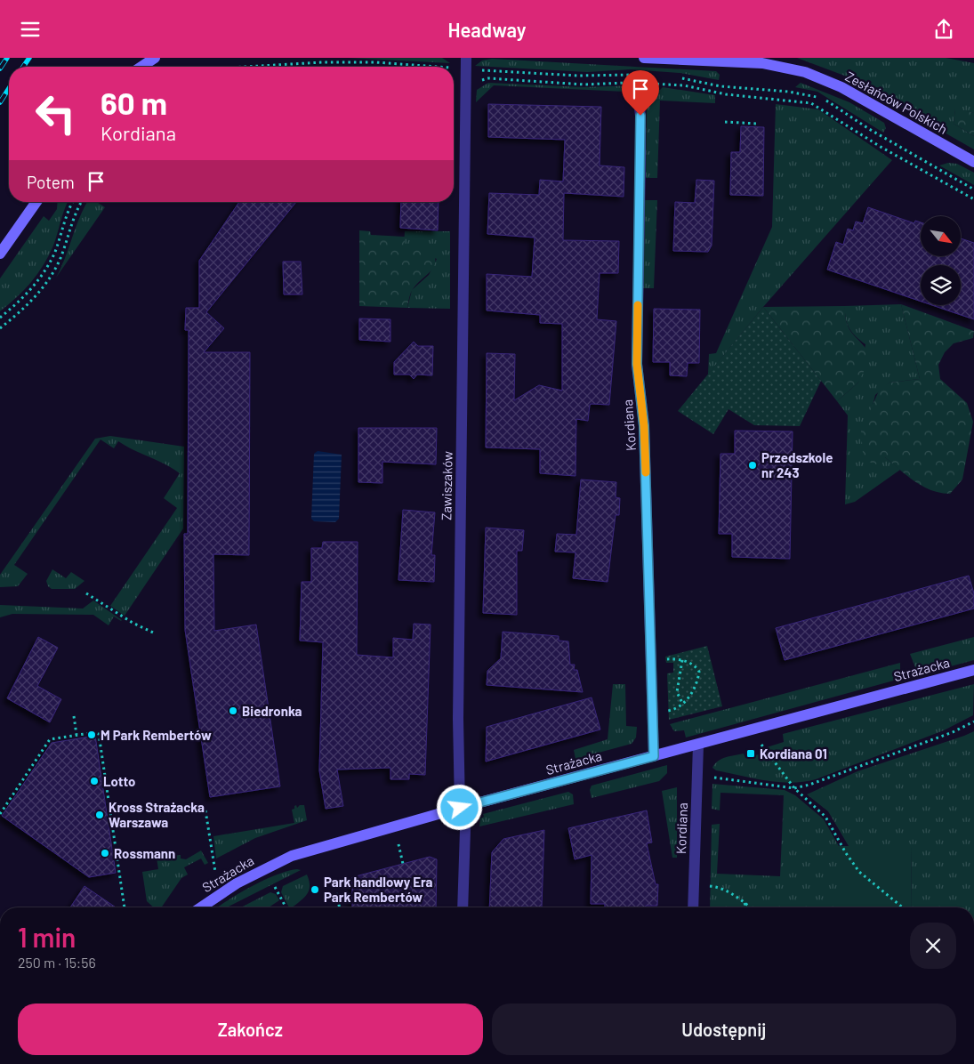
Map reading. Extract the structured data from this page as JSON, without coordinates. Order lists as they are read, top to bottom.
{
  "streets": {
    "street": [
      "Zesłańców Polskich",
      "Kordiana",
      "Zawiszaków",
      "Strażacka"
    ]
  },
  "crossings": [
    ["Kordiana", "Strażacka"],
    ["Zawiszaków", "Strażacka"]
  ],
  "places": {
    "other": [
      "Przedszkole nr 243",
      "Biedronka",
      "M Park Rembertów",
      "Lotto",
      "Kross Strażacka Warszawa",
      "Rossmann",
      "Park handlowy Era Park Rembertów"
    ],
    "transit": ["Kordiana 01"]
  },
  "north": "bottom right",
  "page": {
    "header": "Headway",
    "turn": ["60 m", "Kordiana"],
    "then": "Potem",
    "heading": ["1 min", "250 m · 15:56"],
    "buttons": ["Zakończ", "Udostępnij"]
  }
}
